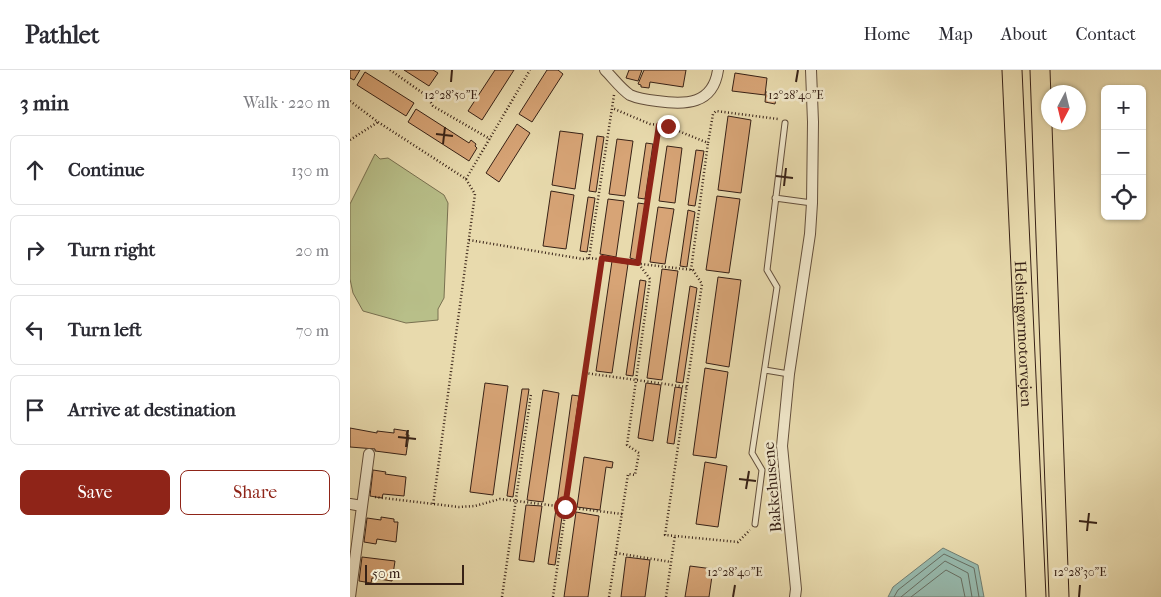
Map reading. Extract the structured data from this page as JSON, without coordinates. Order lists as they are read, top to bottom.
{
  "streets": {
    "highway": ["Helsingørmotorvejen"],
    "street": ["Bakkehusene"]
  },
  "scale_bar": "50 m",
  "north": "bottom",
  "page": {
    "header": "Pathlet",
    "nav": [
      "Home",
      "Map",
      "About",
      "Contact"
    ],
    "heading": ["3 min", "Walk · 220 m"],
    "map_buttons": ["+", "−"],
    "list": [
      ["Continue", "130 m"],
      ["Turn right", "20 m"],
      ["Turn left", "70 m"],
      "Arrive at destination"
    ],
    "buttons": ["Save", "Share"],
    "scale": "50 m"
  },
  "coordinates": ["12°28'50\"E", "12°28'40\"E", "12°28'30\"E"]
}
